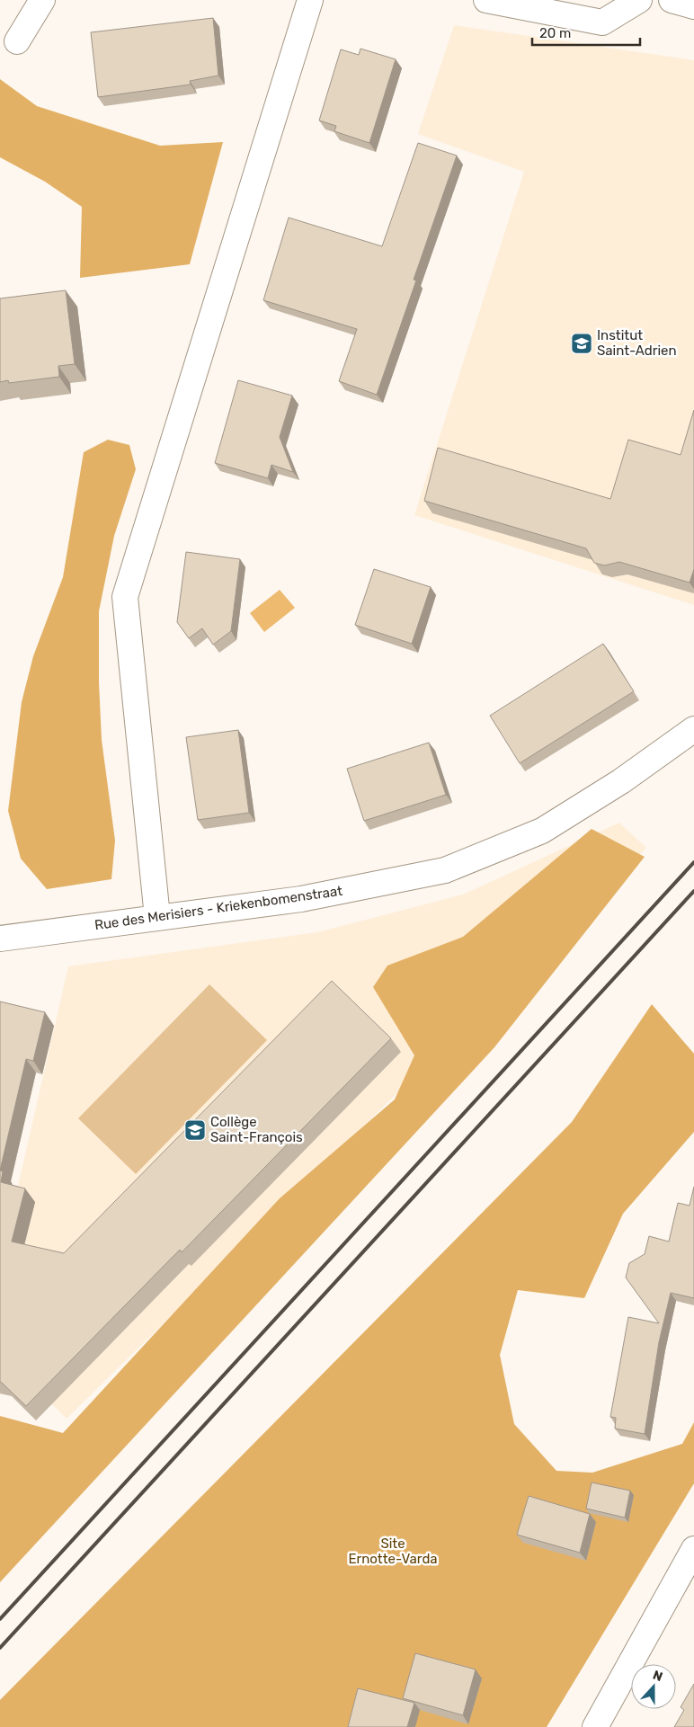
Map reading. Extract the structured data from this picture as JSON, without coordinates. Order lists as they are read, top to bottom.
{
  "streets": {
    "street": ["Rue des Merisiers - Kriekenbomenstraat"]
  },
  "parks": ["Site Ernotte-Varda"],
  "places": {
    "school or university": ["Institut Saint-Adrien", "Collège Saint-François"]
  },
  "scale_bar": "20 m",
  "north": "top"
}
